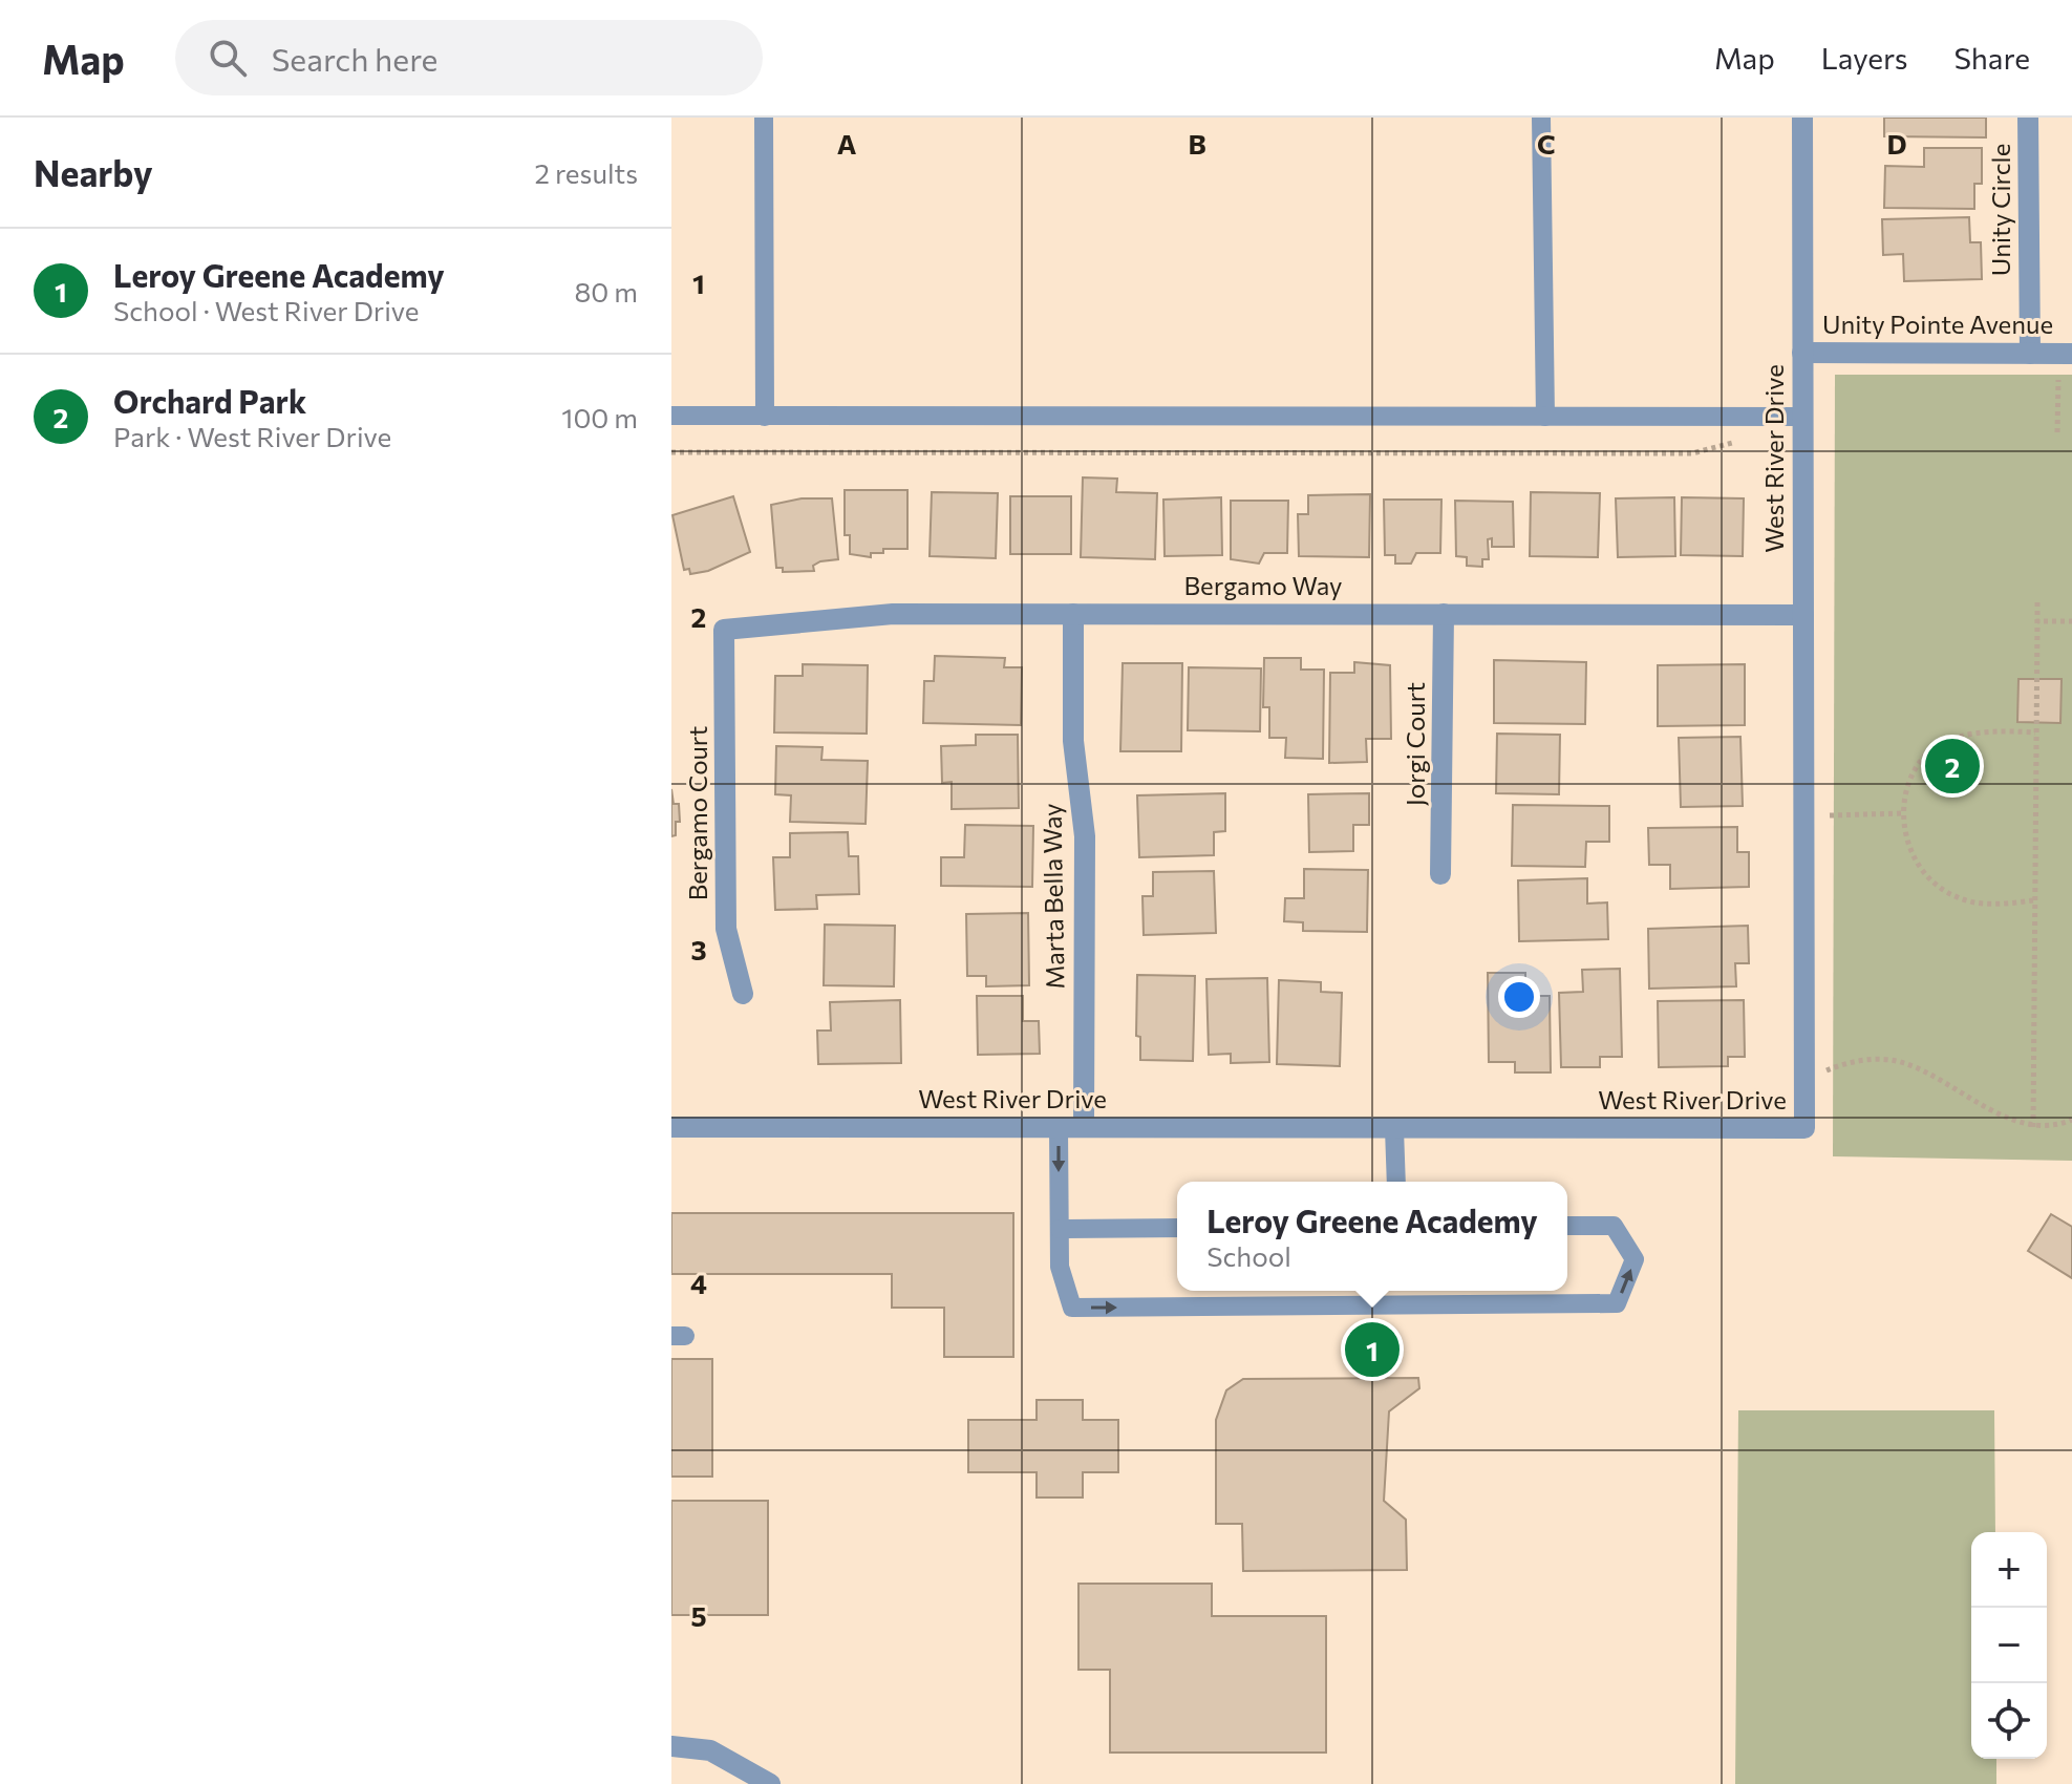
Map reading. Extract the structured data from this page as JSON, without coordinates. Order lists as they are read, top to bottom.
{
  "streets": {
    "street": [
      "Unity Circle",
      "Unity Pointe Avenue",
      "West River Drive",
      "Bergamo Way",
      "Jorgi Court",
      "Bergamo Court",
      "Marta Bella Way"
    ]
  },
  "crossings": [
    ["Unity Circle", "Unity Pointe Avenue"],
    ["Unity Pointe Avenue", "West River Drive"],
    ["West River Drive", "Bergamo Way"],
    ["West River Drive", "Marta Bella Way"],
    ["Bergamo Way", "Jorgi Court"],
    ["Bergamo Way", "Bergamo Court"],
    ["Bergamo Way", "Marta Bella Way"]
  ],
  "page": {
    "header": "Map",
    "search": "Search here",
    "nav": ["Map", "Layers", "Share"],
    "heading": ["Nearby", "2 results"],
    "list": [
      {
        "mark": "1",
        "name": "Leroy Greene Academy",
        "note": "School · West River Drive",
        "value": "80 m"
      },
      {
        "mark": "2",
        "name": "Orchard Park",
        "note": "Park · West River Drive",
        "value": "100 m"
      }
    ],
    "pins": ["2", "1"],
    "popup": ["Leroy Greene Academy", "School"],
    "map_buttons": ["+", "−"]
  },
  "grid": {
    "columns": [
      "A",
      "B",
      "C",
      "D"
    ],
    "rows": [
      "1",
      "2",
      "3",
      "4",
      "5"
    ]
  }
}
